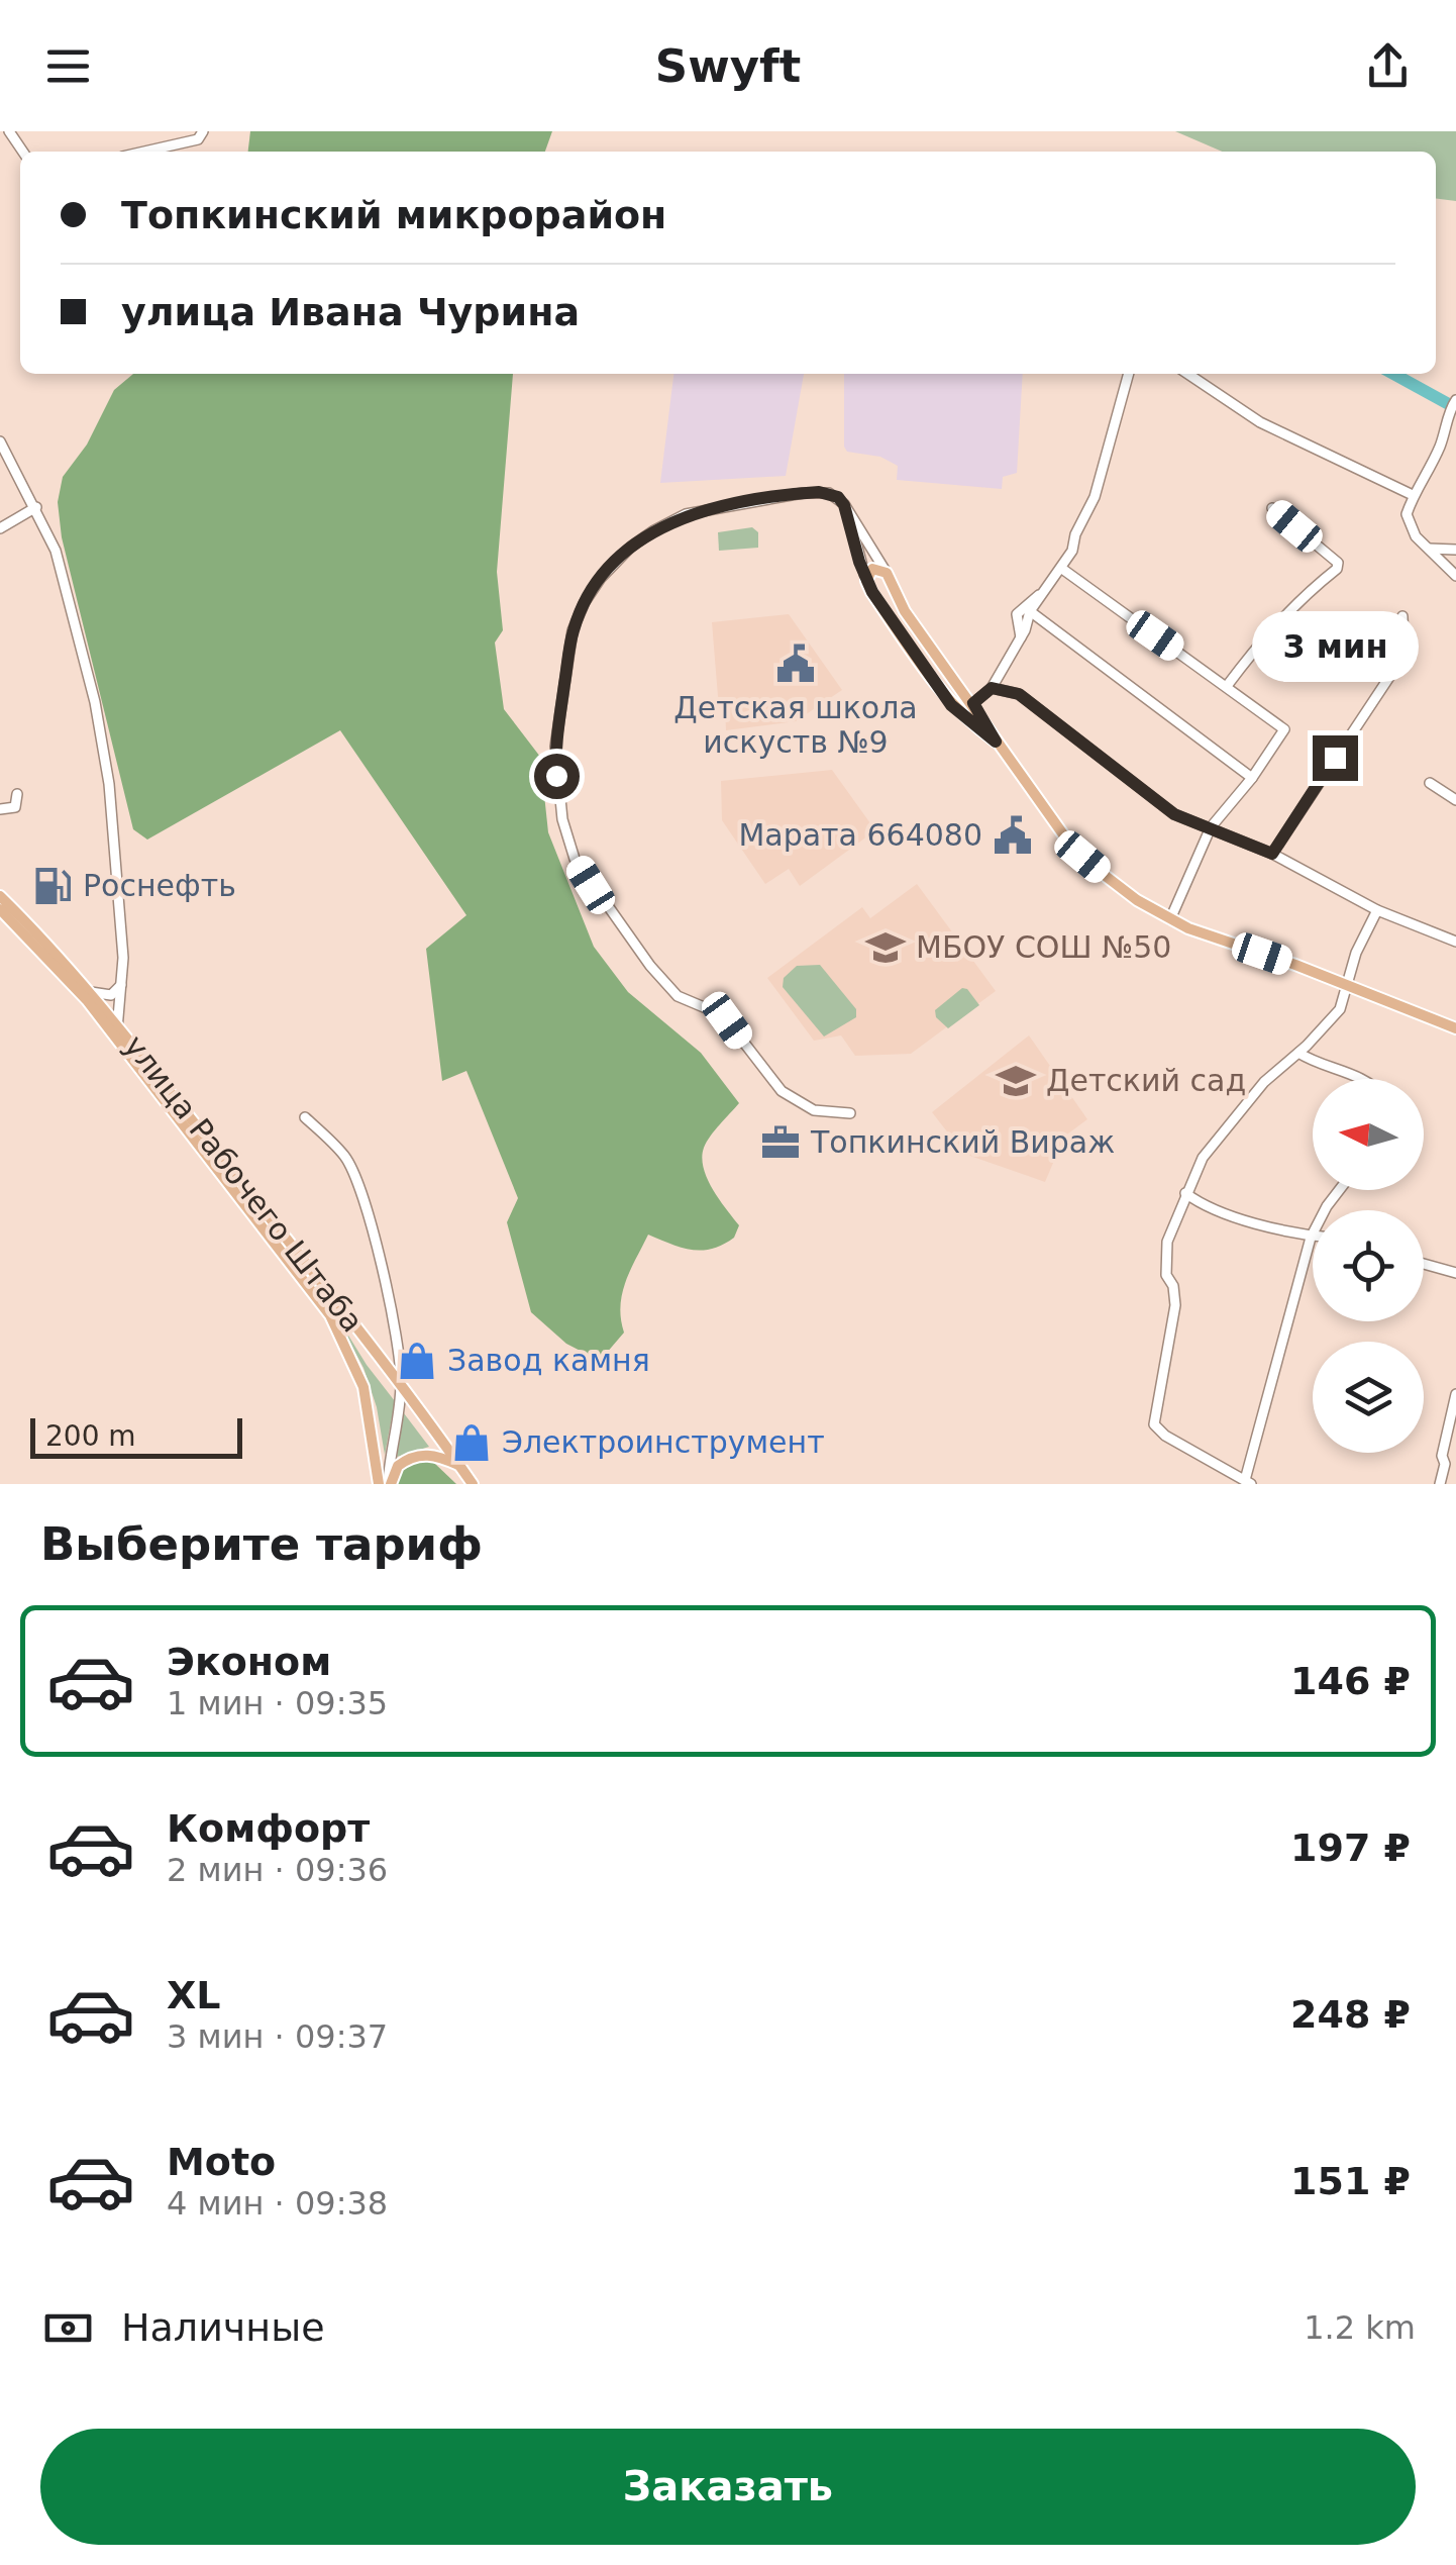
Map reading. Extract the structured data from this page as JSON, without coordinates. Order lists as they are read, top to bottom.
{
  "streets": {
    "main road": ["улица Рабочего Штаба"]
  },
  "places": {
    "public building": ["Детская школа искуств №9", "Марата 664080"],
    "fuel station": ["Роснефть"],
    "school or university": ["МБОУ СОШ №50", "Детский сад"],
    "office": ["Топкинский Вираж"],
    "shop": ["Завод камня", "Электроинструмент"]
  },
  "scale_bar": "200 m",
  "north": "left",
  "page": {
    "header": "Swyft",
    "banner": ["Топкинский микрорайон", "улица Ивана Чурина"],
    "bubble": "3 мин",
    "scale": "200 m",
    "heading": "Выберите тариф",
    "list": [
      {
        "name": "Эконом",
        "note": "1 мин · 09:35",
        "value": "146 ₽"
      },
      {
        "name": "Комфорт",
        "note": "2 мин · 09:36",
        "value": "197 ₽"
      },
      {
        "name": "XL",
        "note": "3 мин · 09:37",
        "value": "248 ₽"
      },
      {
        "name": "Moto",
        "note": "4 мин · 09:38",
        "value": "151 ₽"
      }
    ],
    "pay": ["Наличные", "1.2 km"],
    "buttons": "Заказать"
  }
}
